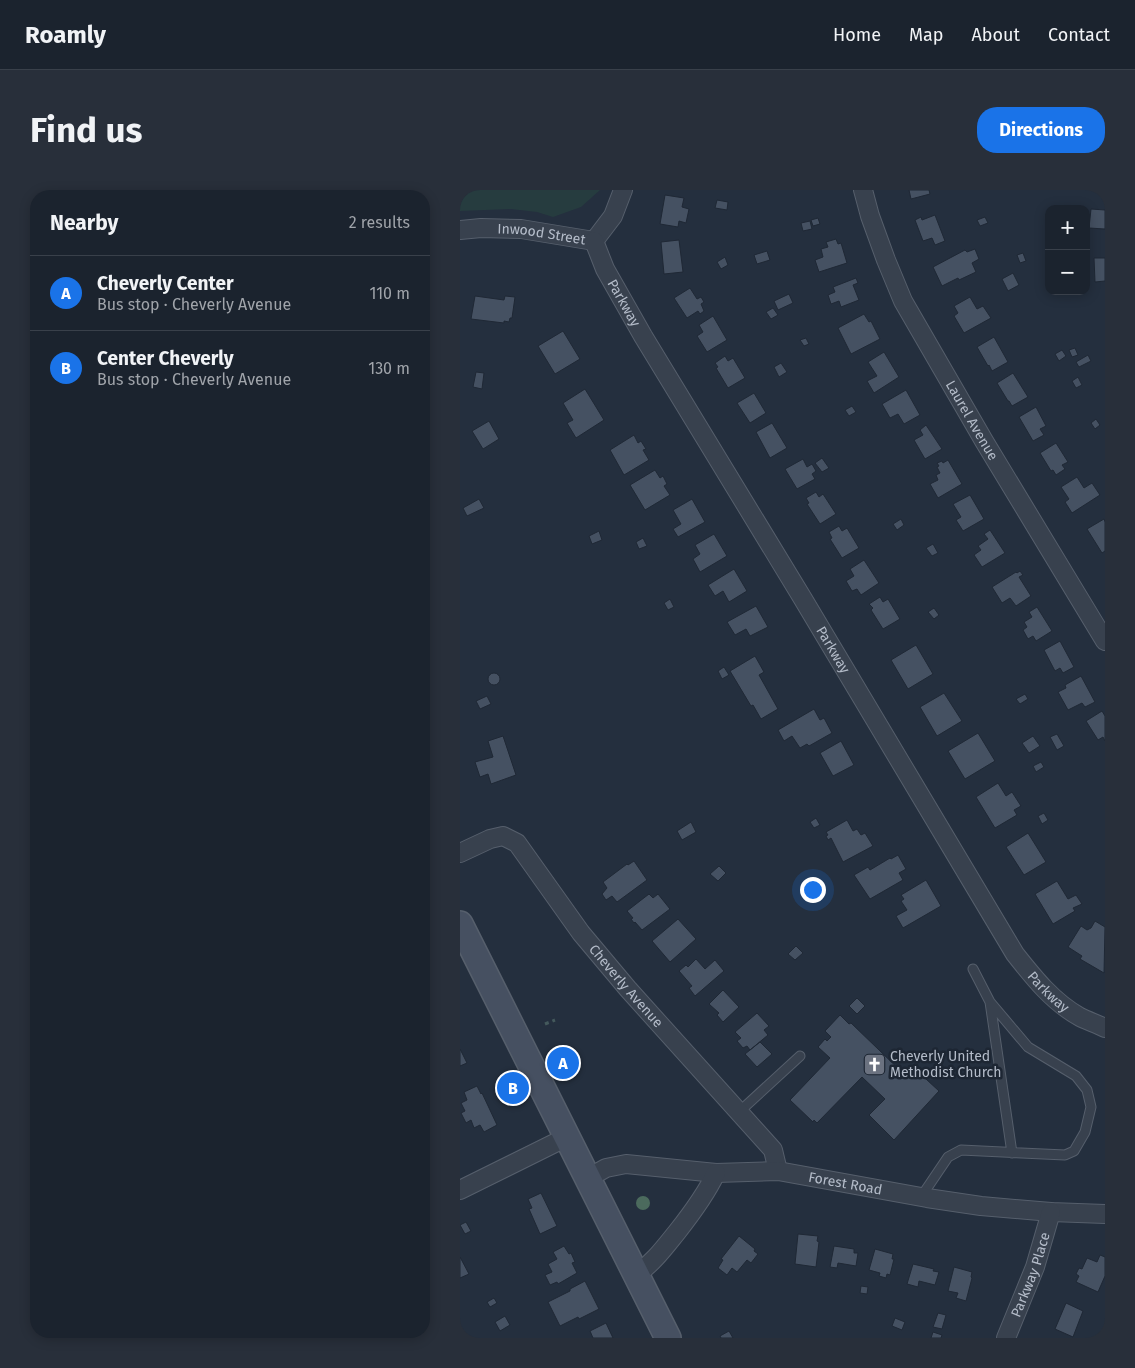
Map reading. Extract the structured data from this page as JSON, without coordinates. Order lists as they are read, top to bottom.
{
  "streets": {
    "street": [
      "Inwood Street",
      "Parkway",
      "Laurel Avenue",
      "Cheverly Avenue",
      "Forest Road",
      "Parkway Place"
    ]
  },
  "crossings": [
    ["Inwood Street", "Parkway"],
    ["Cheverly Avenue", "Forest Road"],
    ["Forest Road", "Parkway Place"]
  ],
  "places": {
    "church": ["Cheverly United Methodist Church"]
  },
  "page": {
    "header": "Roamly",
    "nav": [
      "Home",
      "Map",
      "About",
      "Contact"
    ],
    "buttons": "Directions",
    "title": "Find us",
    "heading": ["Nearby", "2 results"],
    "map_buttons": ["+", "−"],
    "list": [
      {
        "mark": "A",
        "name": "Cheverly Center",
        "note": "Bus stop · Cheverly Avenue",
        "value": "110 m"
      },
      {
        "mark": "B",
        "name": "Center Cheverly",
        "note": "Bus stop · Cheverly Avenue",
        "value": "130 m"
      }
    ],
    "pins": ["A", "B"]
  }
}
